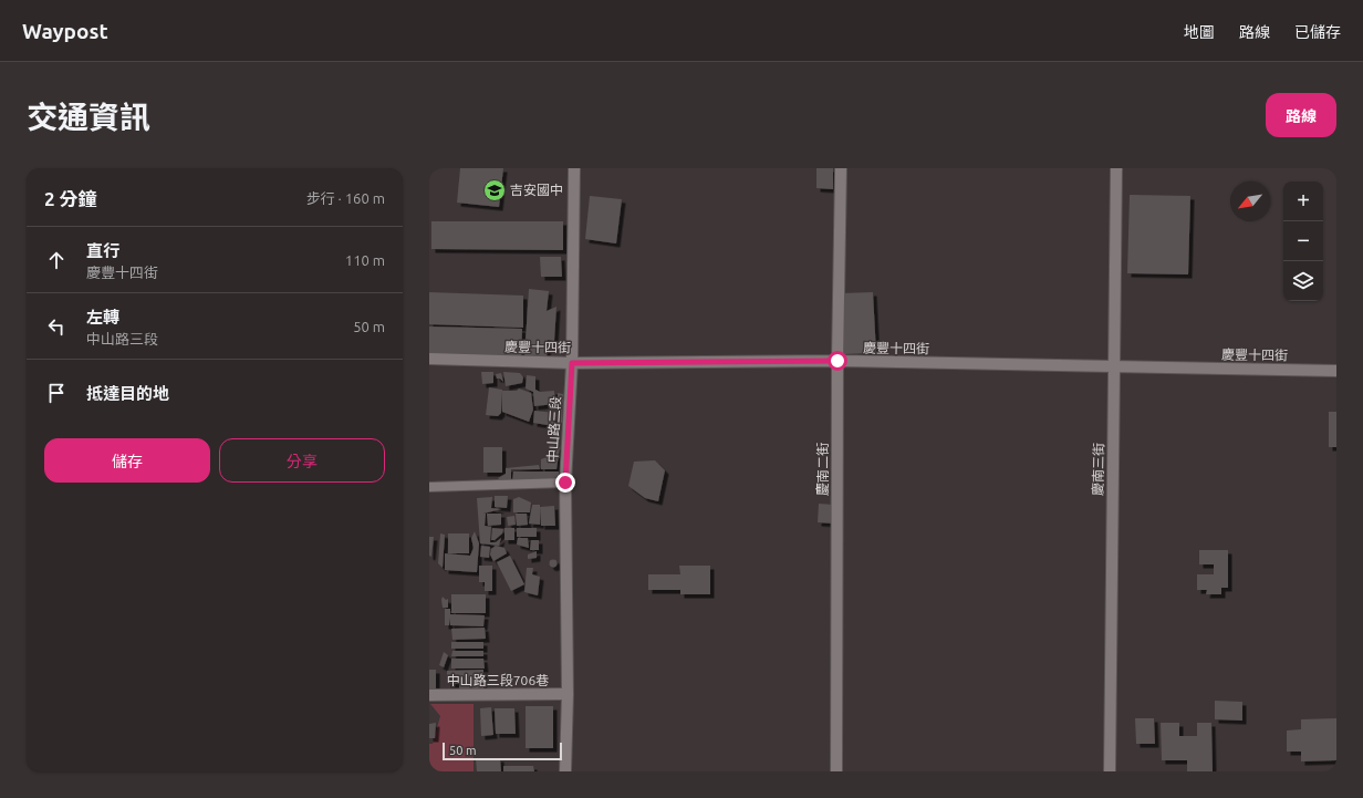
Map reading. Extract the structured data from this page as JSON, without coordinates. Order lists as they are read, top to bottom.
{
  "streets": {
    "street": [
      "慶豐十四街",
      "中山路三段",
      "慶南二街",
      "慶南三街",
      "中山路三段706巷"
    ]
  },
  "crossings": [
    ["慶豐十四街", "中山路三段"],
    ["慶豐十四街", "慶南二街"],
    ["慶豐十四街", "慶南三街"],
    ["中山路三段", "中山路三段706巷"]
  ],
  "places": {
    "school or university": ["吉安國中"]
  },
  "scale_bar": "50 m",
  "north": "bottom left",
  "page": {
    "header": "Waypost",
    "nav": ["地圖", "路線", "已儲存"],
    "title": "交通資訊",
    "buttons": [
      "路線",
      ["儲存", "分享"]
    ],
    "heading": ["2 分鐘", "步行 · 160 m"],
    "map_buttons": ["+", "−"],
    "list": [
      ["直行", "慶豐十四街", "110 m"],
      ["左轉", "中山路三段", "50 m"],
      "抵達目的地"
    ],
    "scale": "50 m"
  }
}
